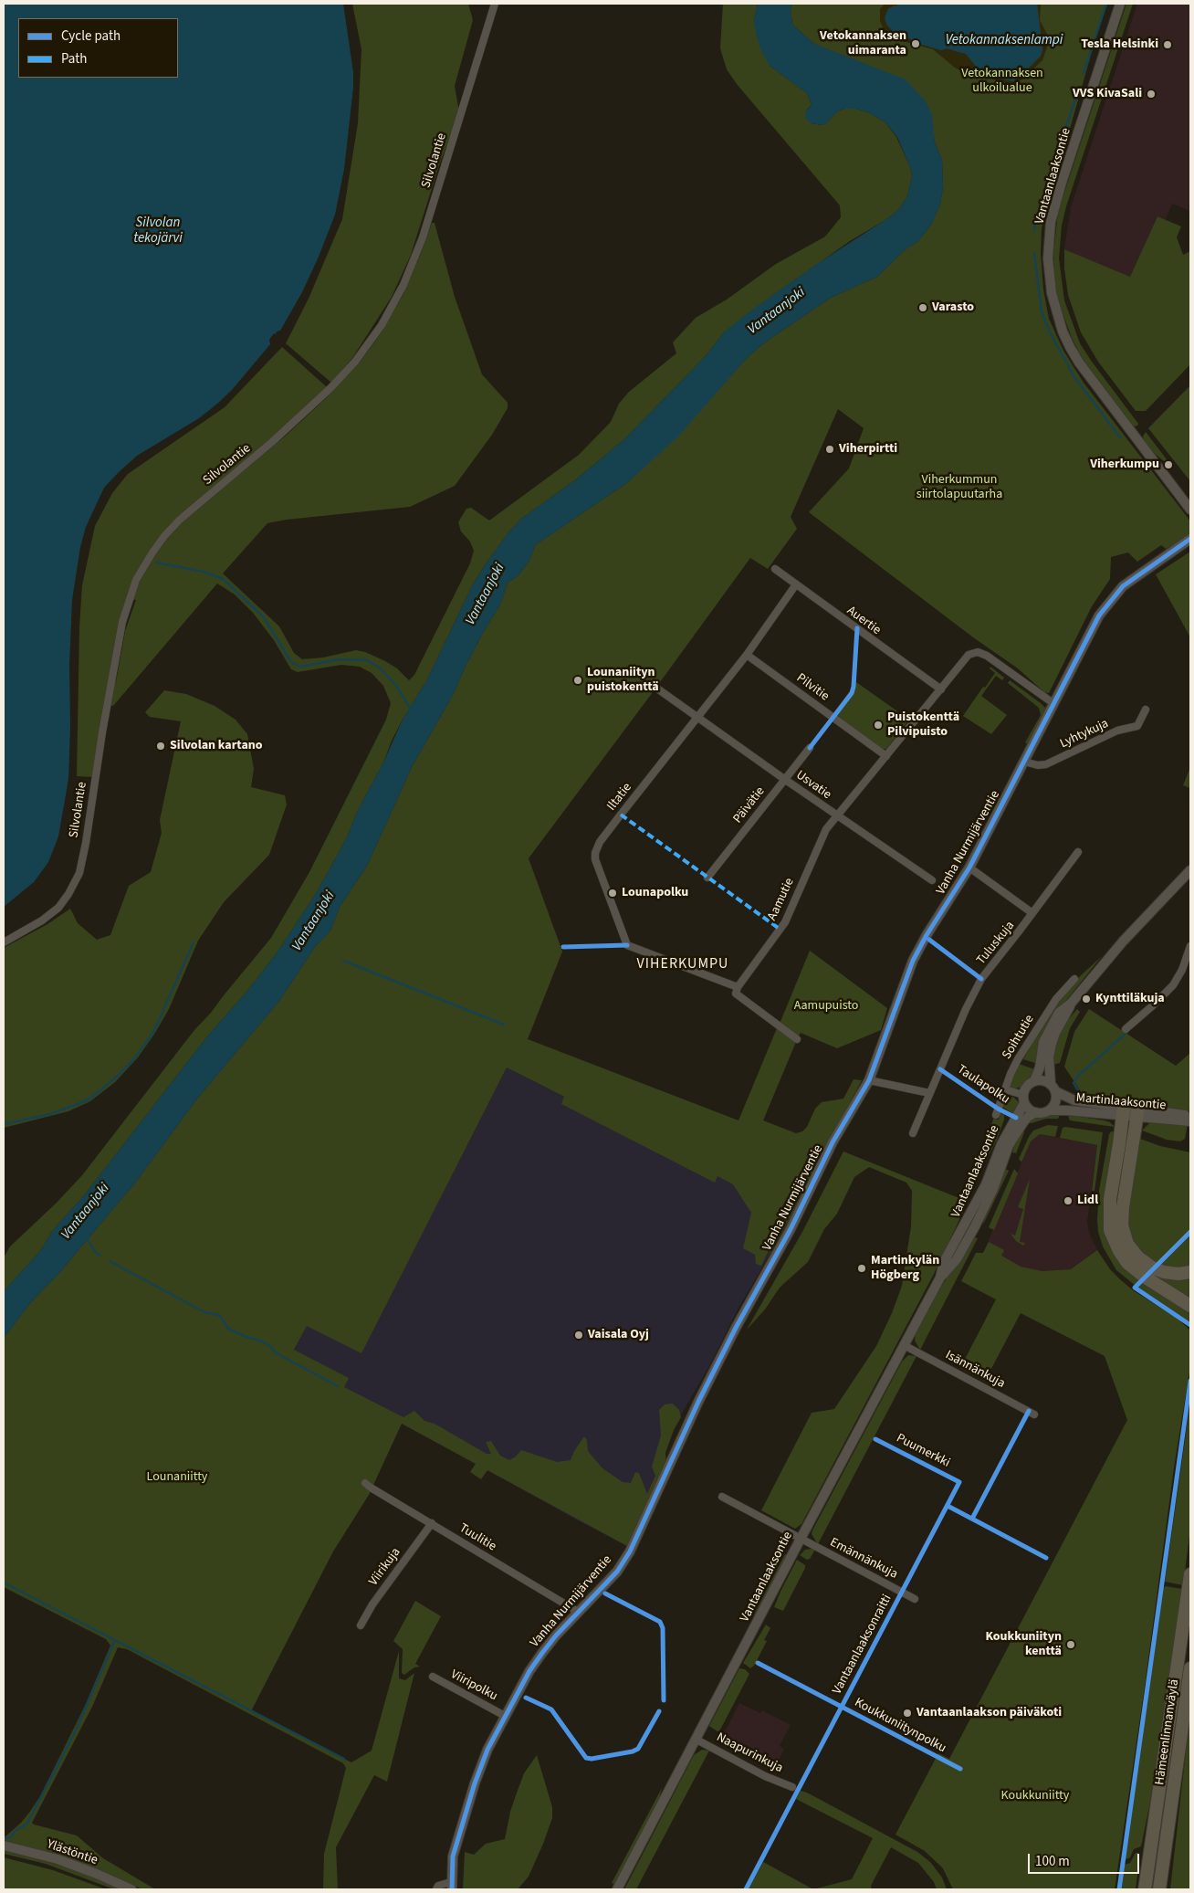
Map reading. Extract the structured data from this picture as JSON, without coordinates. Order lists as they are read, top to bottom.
{
  "streets": {
    "highway": ["Hämeenlinnanväylä"],
    "main road": [
      "Vantaanlaaksontie",
      "Vanha Nurmijärventie",
      "Martinlaaksontie",
      "Ylästöntie"
    ],
    "street": [
      "Silvolantie",
      "Auertie",
      "Pilvitie",
      "Lyhtykuja",
      "Usvatie",
      "Iltatie",
      "Päivätie",
      "Aamutie",
      "Tuluskuja",
      "Soihtutie",
      "Isännänkuja",
      "Tuulitie",
      "Emännänkuja",
      "Viirikuja",
      "Viiripolku",
      "Naapurinkuja"
    ],
    "cycle path": ["Taulapolku", "Puumerkki", "Vantaanlaaksonraitti"]
  },
  "crossings": [
    ["Vantaanlaaksontie", "Martinlaaksontie"],
    ["Vantaanlaaksontie", "Isännänkuja"],
    ["Vantaanlaaksontie", "Emännänkuja"],
    ["Vantaanlaaksontie", "Naapurinkuja"],
    ["Auertie", "Iltatie"],
    ["Auertie", "Aamutie"],
    ["Pilvitie", "Iltatie"],
    ["Pilvitie", "Aamutie"],
    ["Lyhtykuja", "Vanha Nurmijärventie"],
    ["Usvatie", "Iltatie"],
    ["Usvatie", "Päivätie"],
    ["Usvatie", "Aamutie"],
    ["Iltatie", "Aamutie"],
    ["Vanha Nurmijärventie", "Aamutie"],
    ["Vanha Nurmijärventie", "Tuulitie"],
    ["Vanha Nurmijärventie", "Viiripolku"],
    ["Tuulitie", "Viirikuja"]
  ],
  "districts": ["VIHERKUMPU"],
  "water": ["Vetokannaksenlampi", "Silvolan tekojärvi", "Vantaanjoki"],
  "parks": [
    "Vetokannaksen ulkoilualue",
    "Viherkummun siirtolapuutarha",
    "Aamupuisto",
    "Lounaniitty",
    "Koukkuniitty"
  ],
  "places": [
    "Vetokannaksen uimaranta",
    "Tesla Helsinki",
    "VVS KivaSali",
    "Varasto",
    "Viherpirtti",
    "Viherkumpu",
    "Lounaniityn puistokenttä",
    "Puistokenttä Pilvipuisto",
    "Silvolan kartano",
    "Lounapolku",
    "Kynttiläkuja",
    "Lidl",
    "Martinkylän Högberg",
    "Vaisala Oyj",
    "Koukkuniityn kenttä",
    "Vantaanlaakson päiväkoti"
  ],
  "legend": ["Cycle path", "Path"],
  "scale_bar": "100 m"
}
